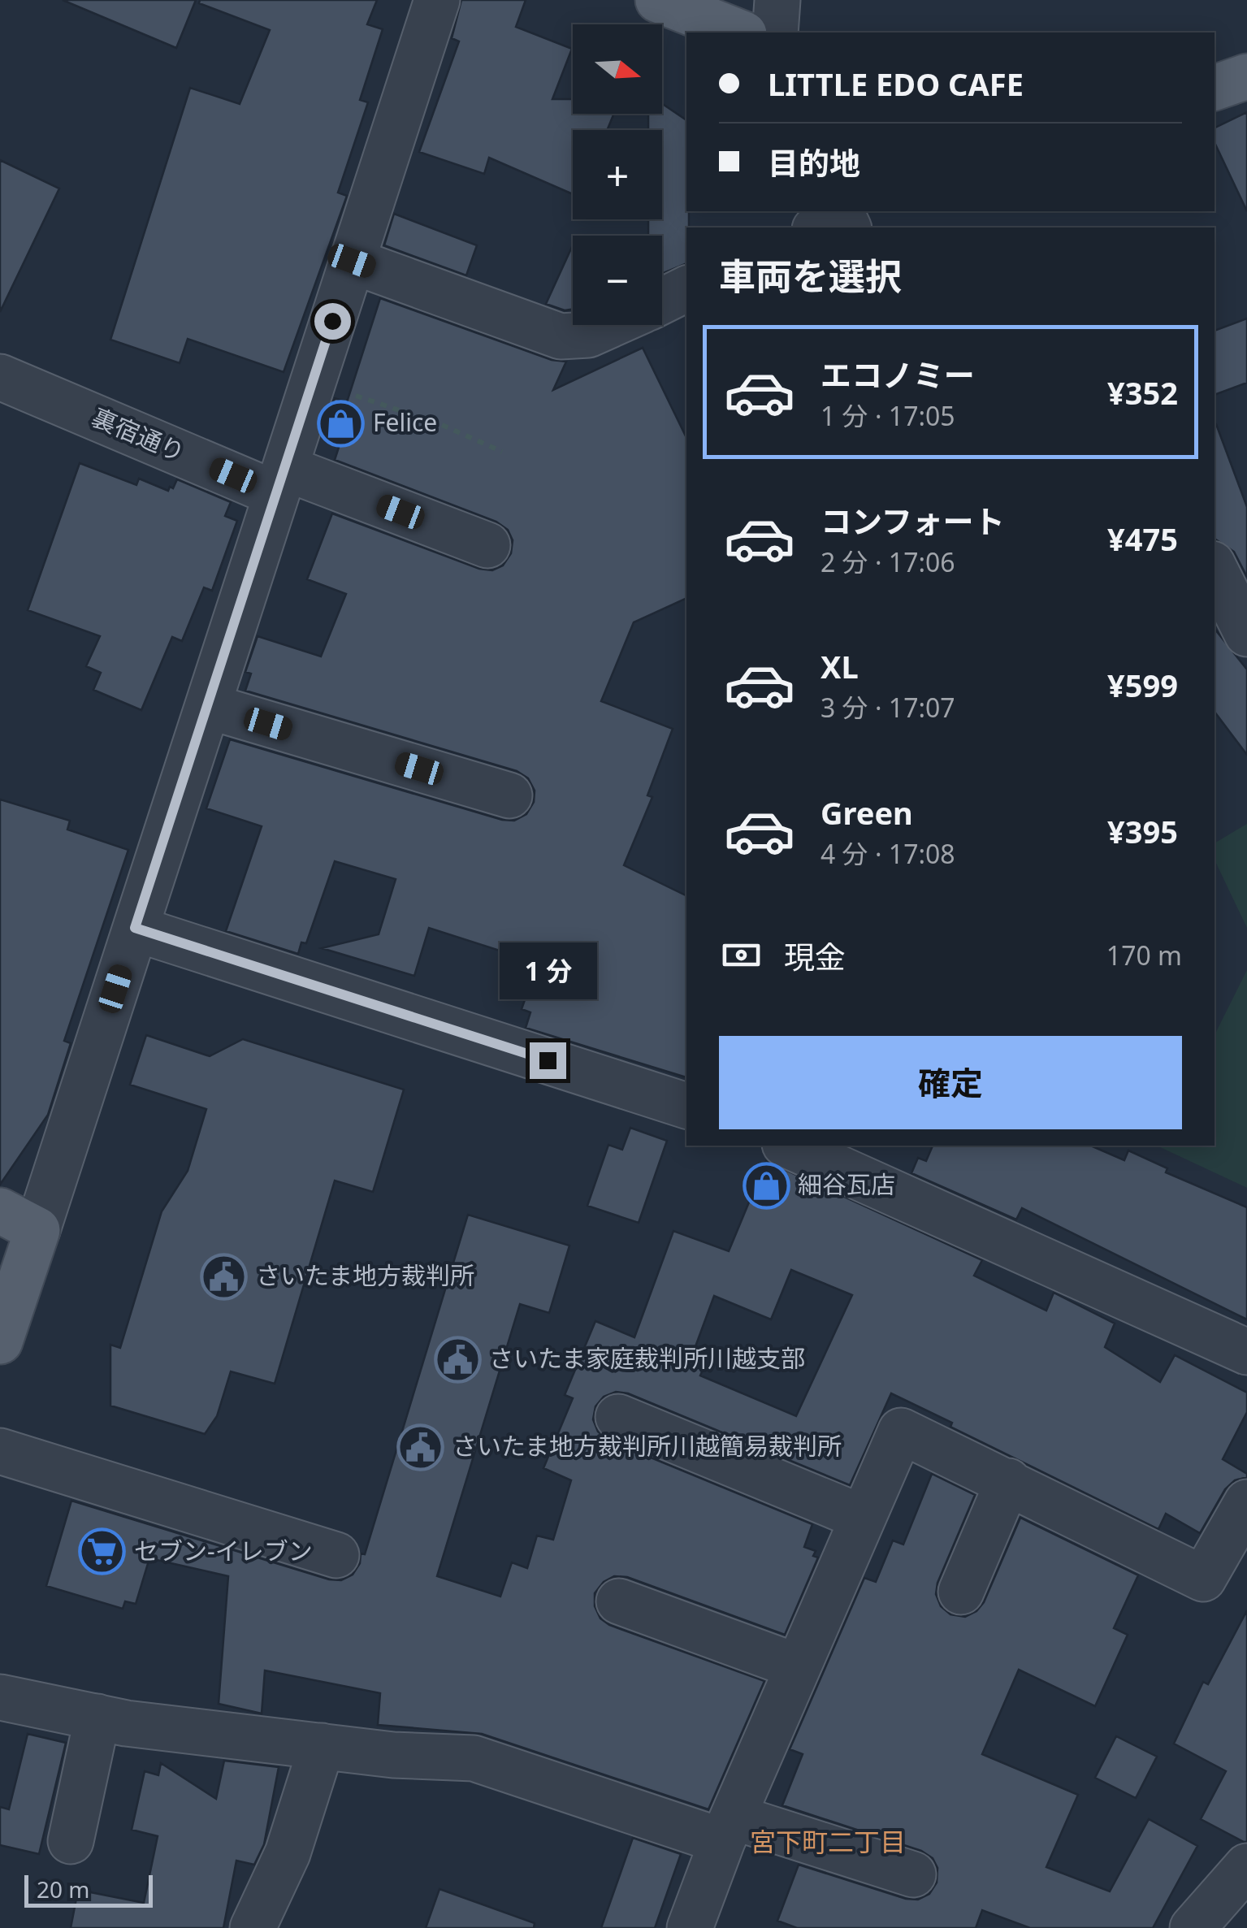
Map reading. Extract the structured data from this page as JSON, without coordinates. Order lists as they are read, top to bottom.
{
  "streets": {
    "street": ["裏宿通り"]
  },
  "districts": ["宮下町二丁目"],
  "places": {
    "shop": ["Felice", "細谷瓦店"],
    "public building": ["さいたま地方裁判所", "さいたま家庭裁判所川越支部", "さいたま地方裁判所川越簡易裁判所"],
    "supermarket": ["セブン-イレブン"]
  },
  "scale_bar": "20 m",
  "north": "right",
  "page": {
    "map_buttons": ["+", "−"],
    "banner": ["LITTLE EDO CAFE", "目的地"],
    "heading": "車両を選択",
    "list": [
      {
        "name": "エコノミー",
        "note": "1 分 · 17:05",
        "value": "¥352"
      },
      {
        "name": "コンフォート",
        "note": "2 分 · 17:06",
        "value": "¥475"
      },
      {
        "name": "XL",
        "note": "3 分 · 17:07",
        "value": "¥599"
      },
      {
        "name": "Green",
        "note": "4 分 · 17:08",
        "value": "¥395"
      }
    ],
    "pay": ["現金", "170 m"],
    "bubble": "1 分",
    "buttons": "確定",
    "scale": "20 m"
  }
}
